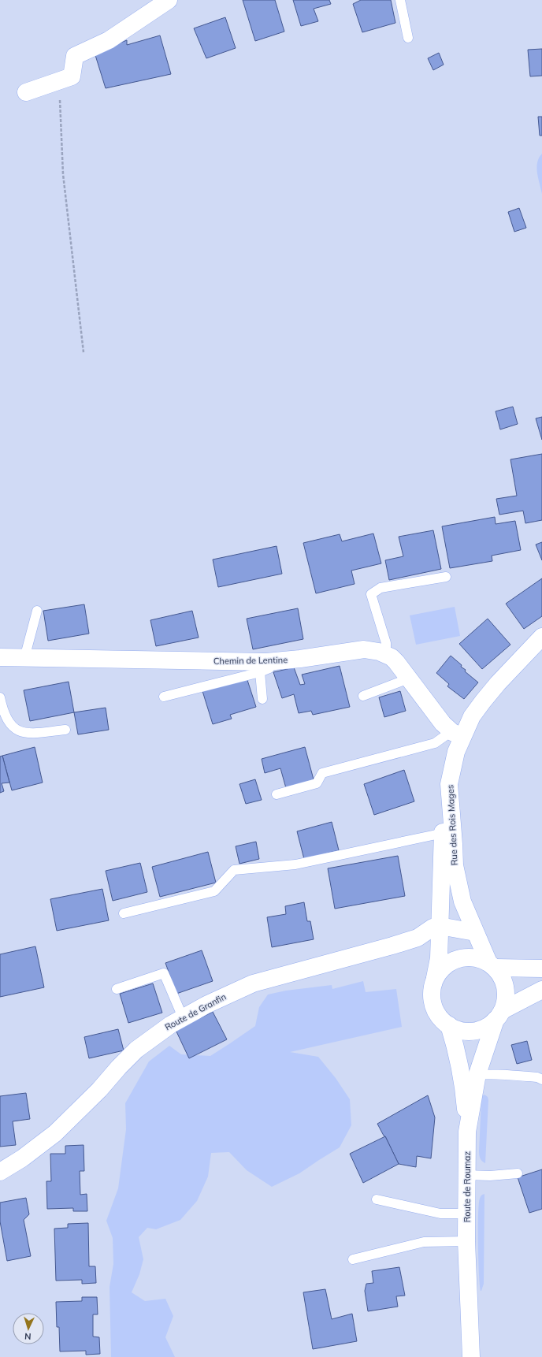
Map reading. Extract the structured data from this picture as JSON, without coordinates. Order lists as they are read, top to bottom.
{
  "streets": {
    "street": [
      "Chemin de Lentine",
      "Rue des Rois Mages",
      "Route de Granfin",
      "Route de Roumaz"
    ]
  },
  "crossings": [
    ["Chemin de Lentine", "Rue des Rois Mages"],
    ["Rue des Rois Mages", "Route de Roumaz"]
  ],
  "north": "bottom"
}
